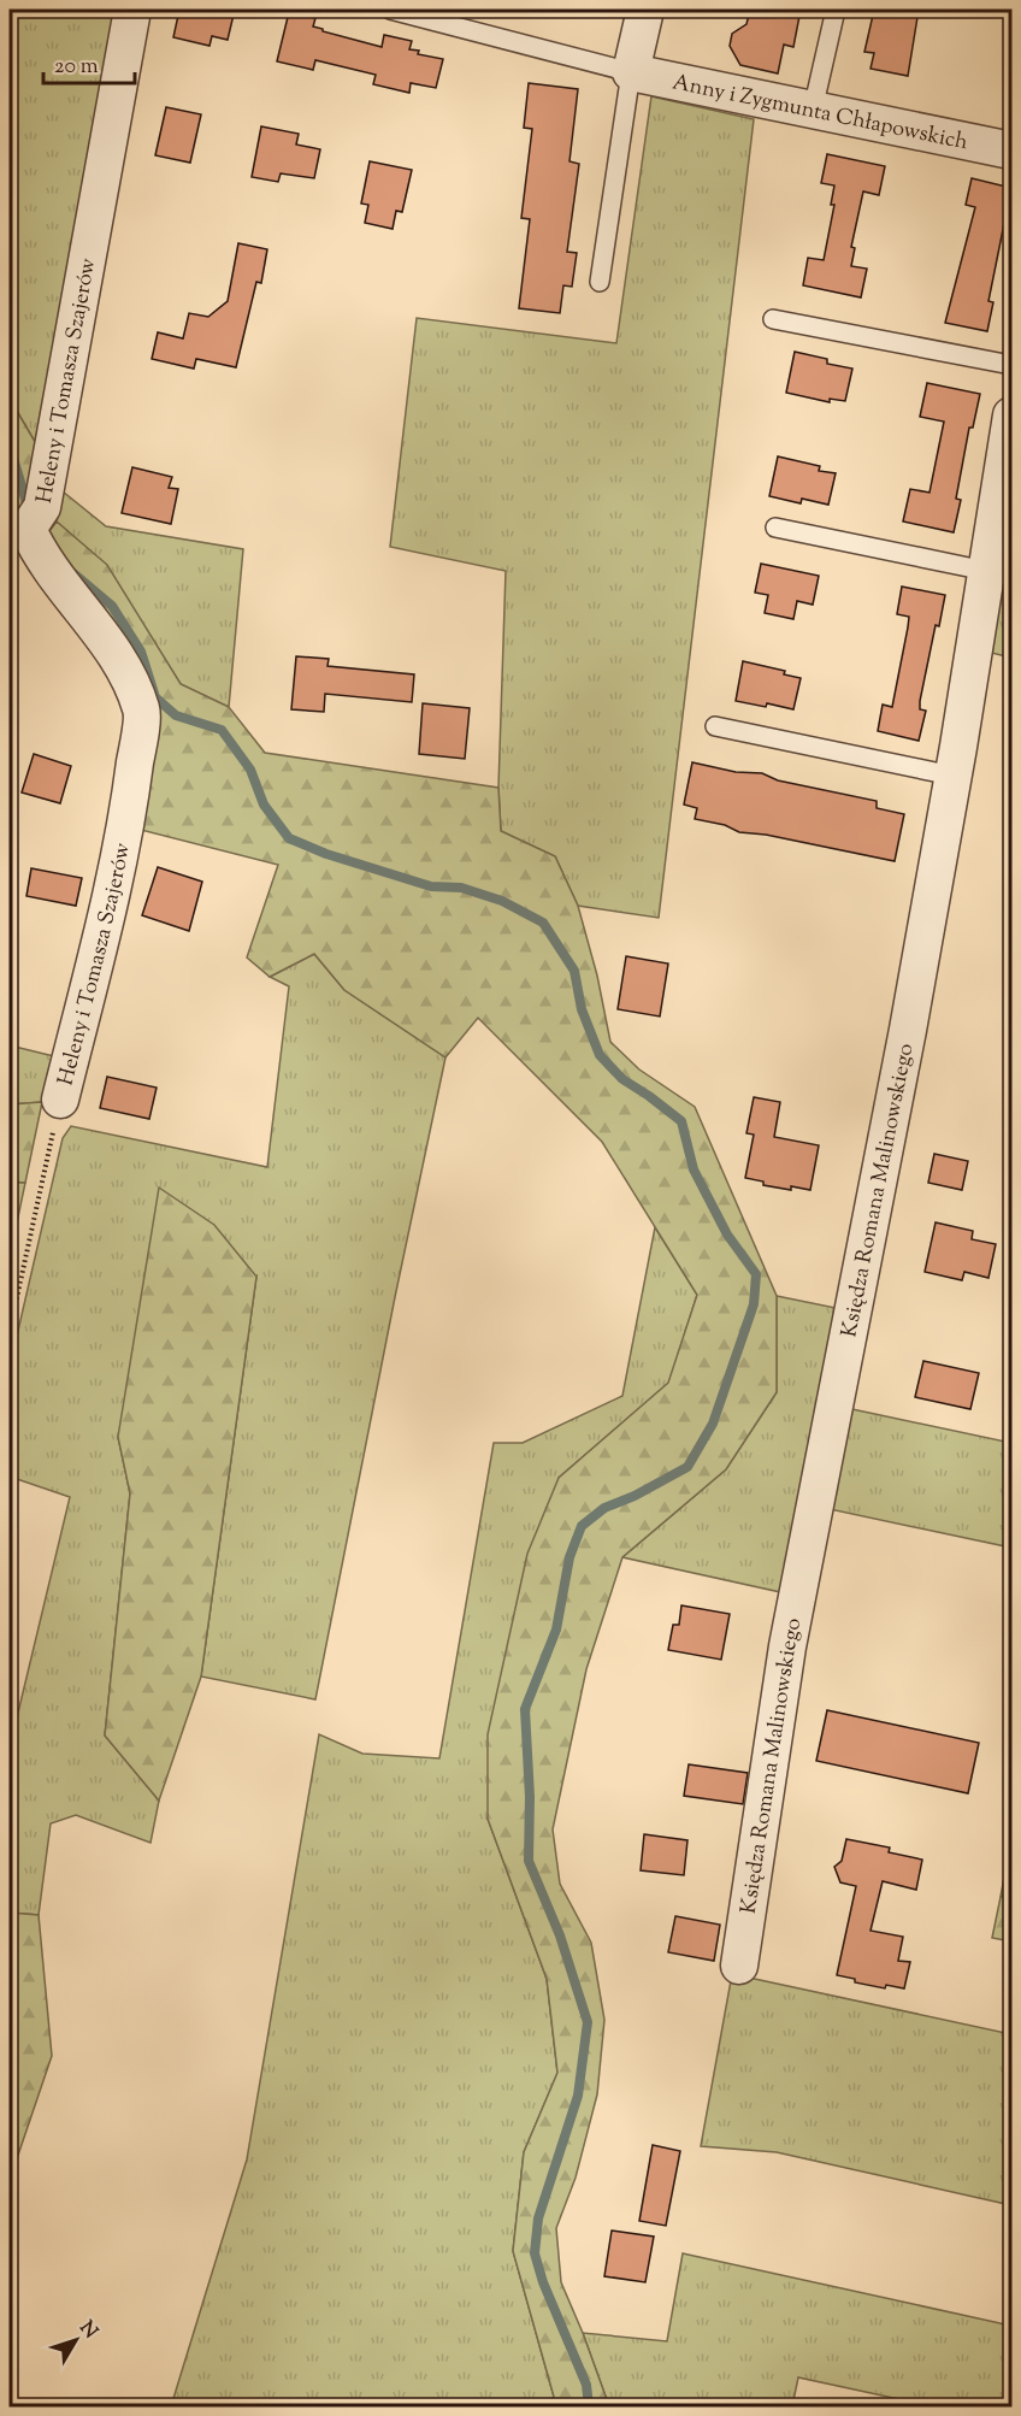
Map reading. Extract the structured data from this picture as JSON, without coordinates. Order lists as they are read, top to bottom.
{
  "streets": {
    "street": ["Anny i Zygmunta Chłapowskich", "Heleny i Tomasza Szajerów", "Księdza Romana Malinowskiego"]
  },
  "scale_bar": "20 m",
  "north": "top right"
}
